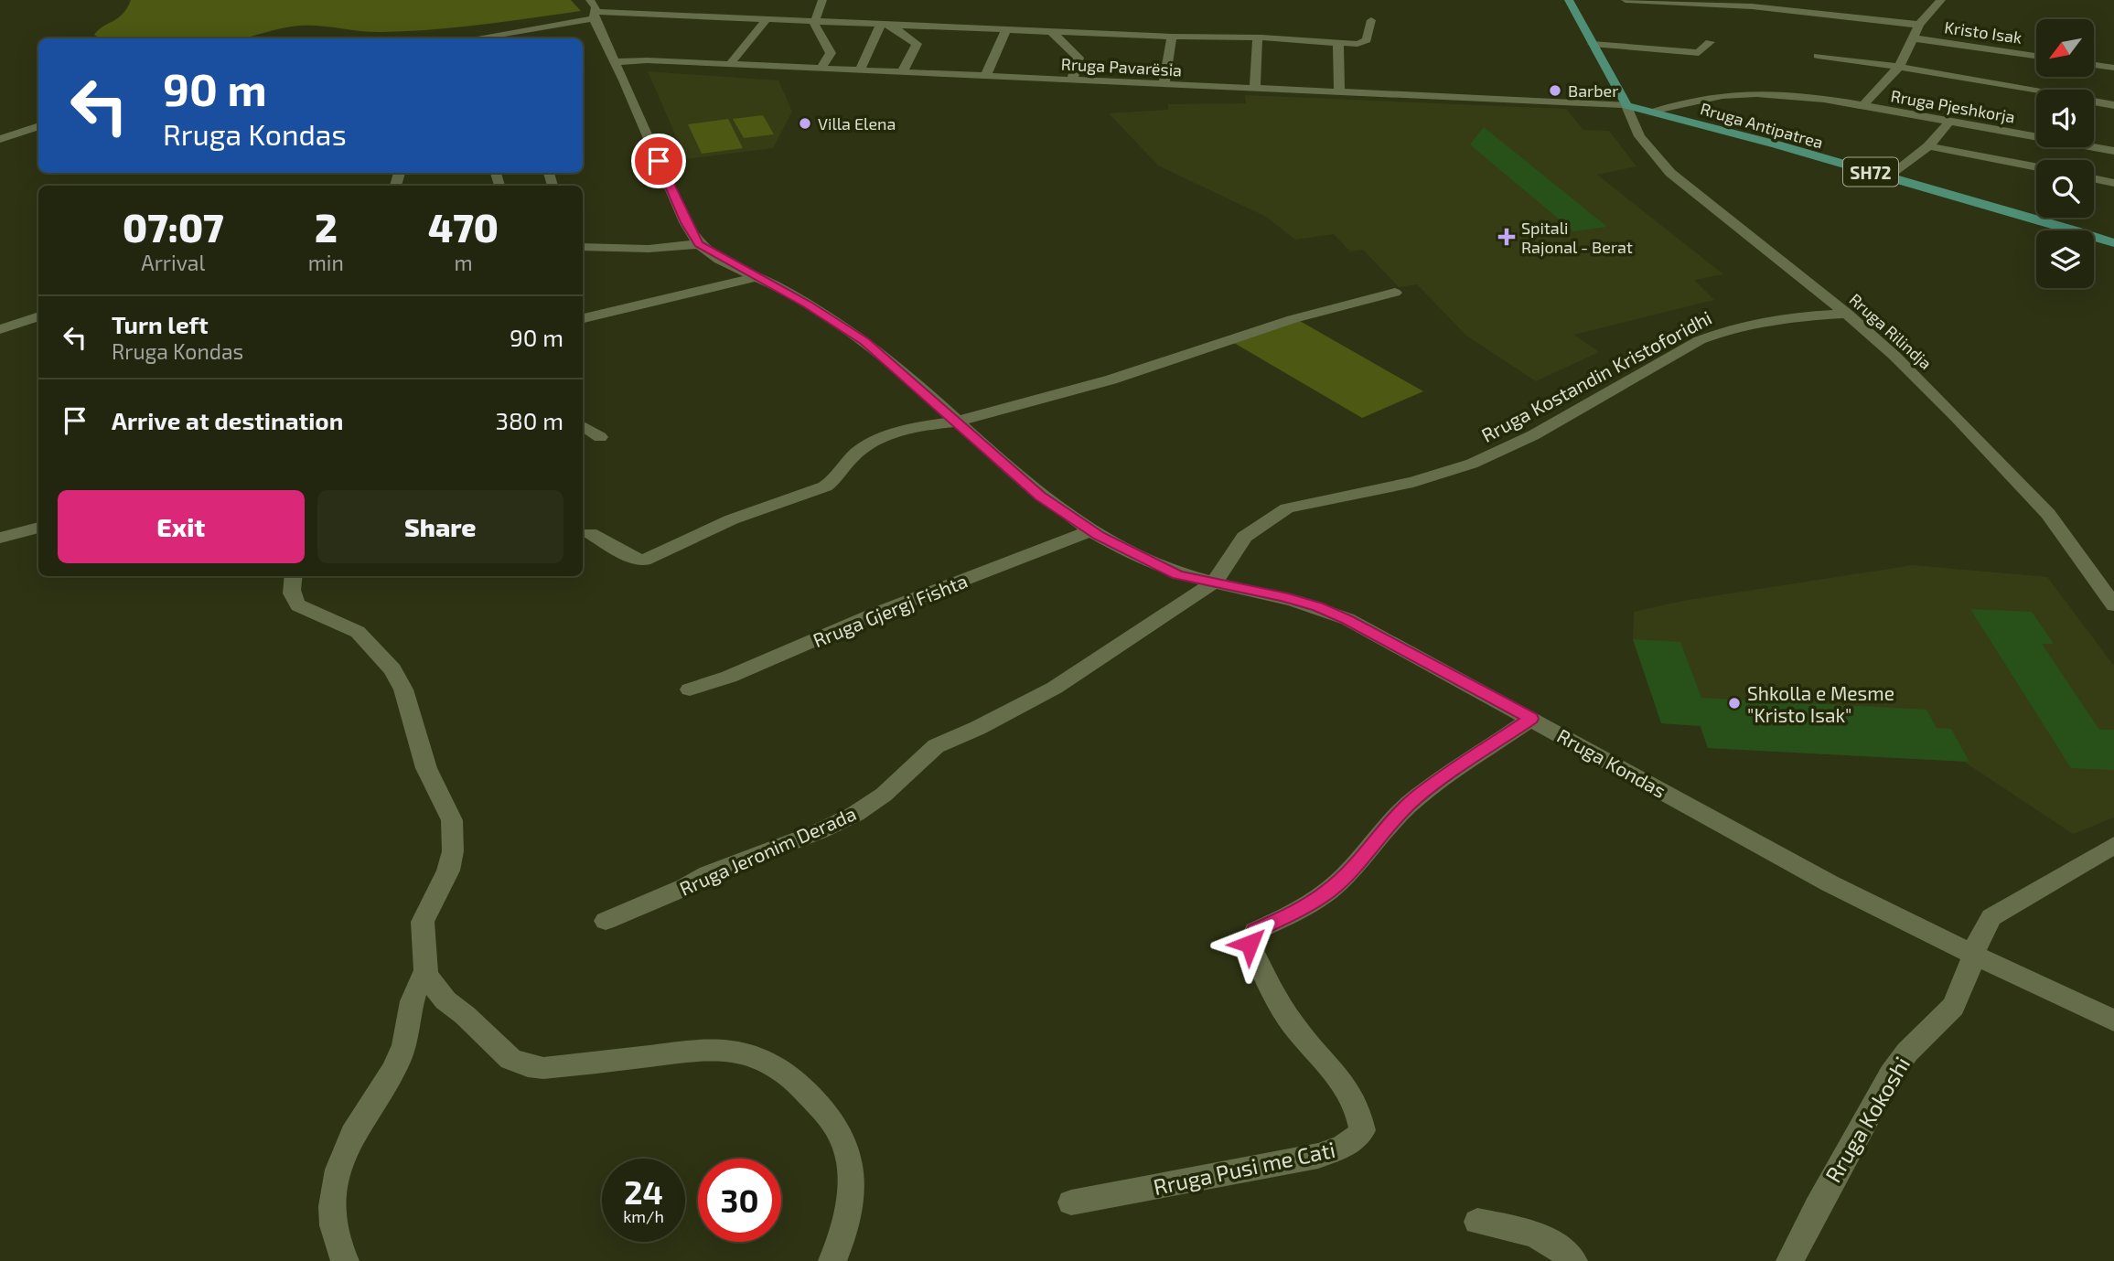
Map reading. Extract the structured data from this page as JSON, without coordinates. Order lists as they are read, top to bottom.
{
  "streets": {
    "main road": ["Rruga Antipatrea", "SH72"],
    "street": [
      "Kristo Isak",
      "Rruga Pavarësia",
      "Rruga Pjeshkorja",
      "Rruga Rilindja",
      "Rruga Kostandin Kristoforidhi",
      "Rruga Gjergj Fishta",
      "Rruga Kondas",
      "Rruga Jeronim Derada",
      "Rruga Kokoshi",
      "Rruga Pusi me Cati"
    ]
  },
  "crossings": [
    ["Rruga Pavarësia", "Rruga Antipatrea"],
    ["Rruga Pavarësia", "Rruga Rilindja"],
    ["Rruga Pjeshkorja", "Rruga Antipatrea"],
    ["Rruga Antipatrea", "Rruga Rilindja"],
    ["Rruga Rilindja", "Rruga Kostandin Kristoforidhi"],
    ["Rruga Kostandin Kristoforidhi", "Rruga Kondas"],
    ["Rruga Kostandin Kristoforidhi", "Rruga Jeronim Derada"],
    ["Rruga Gjergj Fishta", "Rruga Kondas"],
    ["Rruga Kondas", "Rruga Jeronim Derada"],
    ["Rruga Kondas", "Rruga Kokoshi"],
    ["Rruga Kondas", "Rruga Pusi me Cati"]
  ],
  "places": {
    "other": ["Barber", "Villa Elena", "Shkolla e Mesme \"Kristo Isak\""],
    "health": ["Spitali Rajonal - Berat"]
  },
  "north": "bottom left",
  "page": {
    "turn": ["90 m", "Rruga Kondas"],
    "eta": [
      "07:07",
      "Arrival",
      "2",
      "min",
      "470",
      "m"
    ],
    "list": [
      {
        "name": "Turn left",
        "note": "Rruga Kondas",
        "value": "90 m"
      },
      {
        "name": "Arrive at destination",
        "value": "380 m"
      }
    ],
    "buttons": ["Exit", "Share"],
    "speed": "24 km/h",
    "limit": "30"
  }
}
